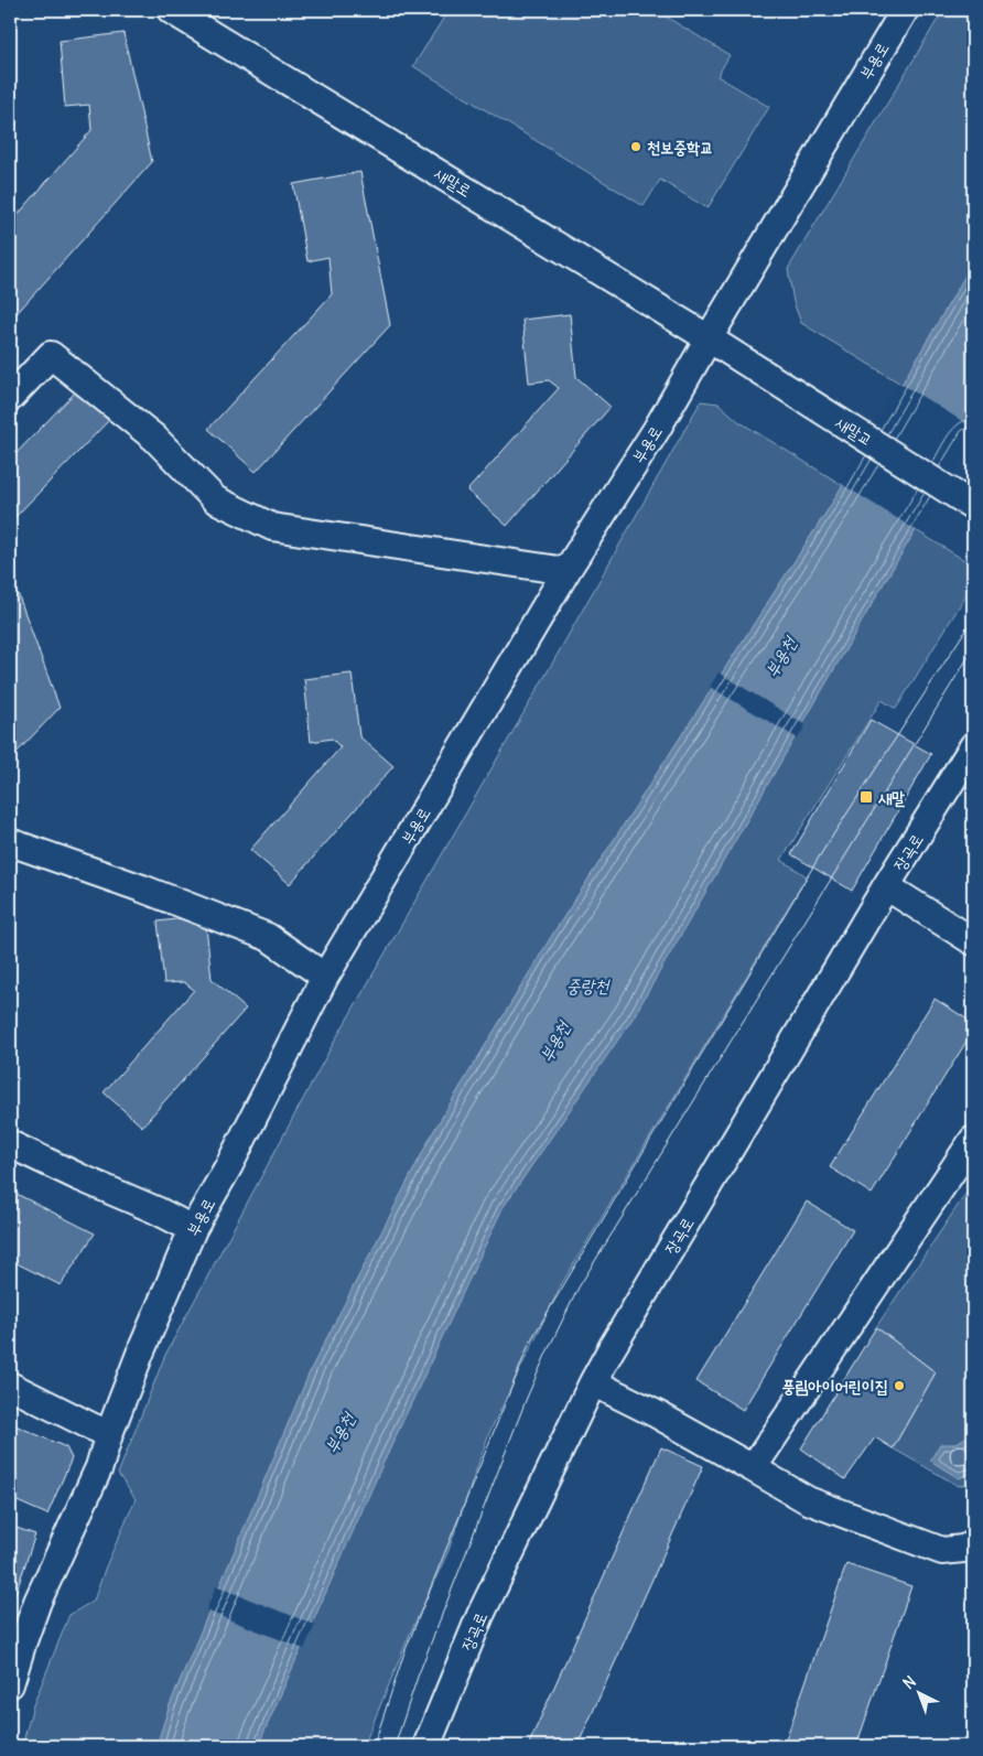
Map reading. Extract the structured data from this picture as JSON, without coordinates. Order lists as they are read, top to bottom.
{
  "streets": {
    "street": [
      "부용로",
      "새말로",
      "새말교",
      "장곡로"
    ]
  },
  "crossings": [
    ["부용로", "새말로"],
    ["새말로", "새말교"]
  ],
  "water": ["부용천", "중랑천"],
  "places": {
    "other": ["천보중학교", "풍림아이어린이집"],
    "transit": ["새말"]
  },
  "north": "top left"
}
